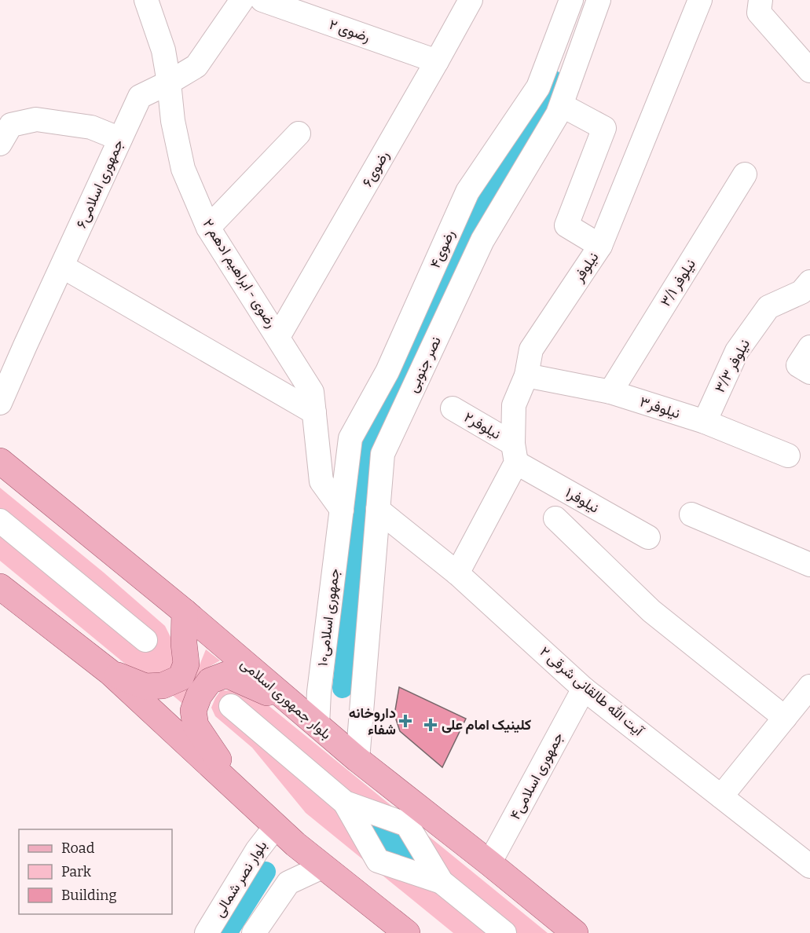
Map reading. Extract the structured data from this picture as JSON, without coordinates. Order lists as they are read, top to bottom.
{
  "streets": {
    "main road": ["بلوار جمهوری اسلامی"],
    "street": [
      "رضوی ۲",
      "رضوی۶",
      "جمهوری اسلامی۶",
      "رضوی۴",
      "نیلوفر",
      "رضوی - ابراهیم ادهم ۲",
      "نیلوفر ۳/۱",
      "نصر جنوبی",
      "نیلوفر ۳/۳",
      "نیلوفر۳",
      "نیلوفر۲",
      "نیلوفر۱",
      "جمهوری اسلامی۱۰",
      "آیت الله طالقانی شرقی ۲",
      "جمهوری اسلامی۴",
      "بلوار نصر شمالی"
    ]
  },
  "crossings": [
    ["رضوی ۲", "رضوی۶"],
    ["رضوی۶", "رضوی - ابراهیم ادهم ۲"],
    ["جمهوری اسلامی۶", "رضوی - ابراهیم ادهم ۲"],
    ["رضوی۴", "رضوی - ابراهیم ادهم ۲"],
    ["رضوی۴", "جمهوری اسلامی۱۰"],
    ["نیلوفر", "نیلوفر۳"],
    ["نیلوفر", "نیلوفر۲"],
    ["نیلوفر", "نیلوفر۱"],
    ["نیلوفر", "آیت الله طالقانی شرقی ۲"],
    ["رضوی - ابراهیم ادهم ۲", "جمهوری اسلامی۱۰"],
    ["نیلوفر ۳/۱", "نیلوفر۳"],
    ["نصر جنوبی", "آیت الله طالقانی شرقی ۲"],
    ["نصر جنوبی", "بلوار جمهوری اسلامی"],
    ["نیلوفر ۳/۳", "نیلوفر۳"],
    ["نیلوفر۲", "نیلوفر۱"],
    ["جمهوری اسلامی۱۰", "بلوار جمهوری اسلامی"],
    ["آیت الله طالقانی شرقی ۲", "جمهوری اسلامی۴"],
    ["بلوار جمهوری اسلامی", "جمهوری اسلامی۴"]
  ],
  "places": {
    "health": ["داروخانه شفاء", "کلینیک امام علی"]
  },
  "legend": ["Road", "Park", "Building"]
}
